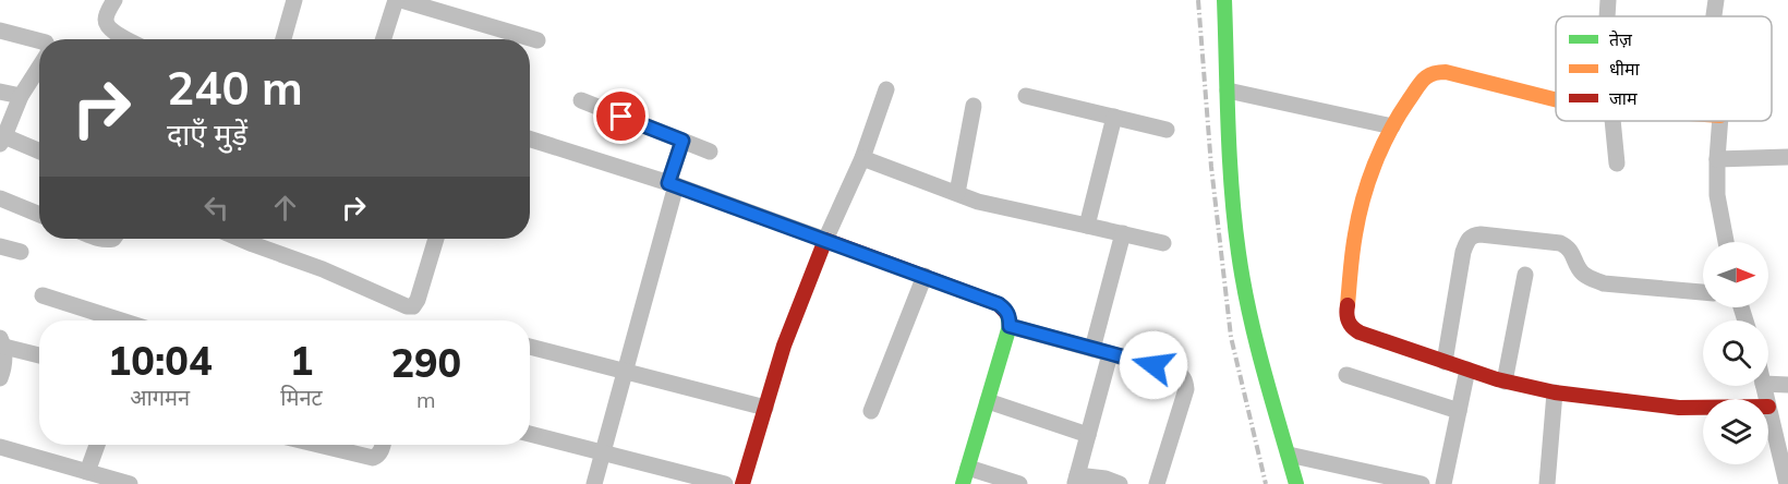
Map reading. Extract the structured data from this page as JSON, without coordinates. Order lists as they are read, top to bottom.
{
  "legend": ["तेज़", "धीमा", "जाम"],
  "north": "right",
  "page": {
    "turn": ["240 m", "दाएँ मुड़ें"],
    "eta": [
      "10:04",
      "आगमन",
      "1",
      "मिनट",
      "290",
      "m"
    ]
  }
}
